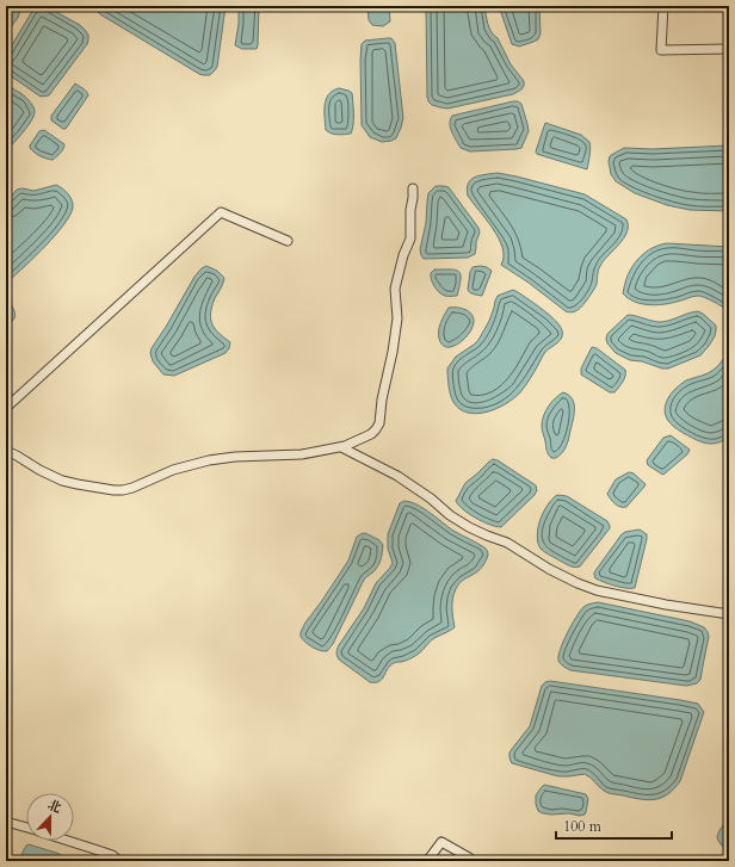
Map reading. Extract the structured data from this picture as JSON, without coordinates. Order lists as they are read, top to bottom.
{
  "scale_bar": "100 m",
  "north": "top"
}
